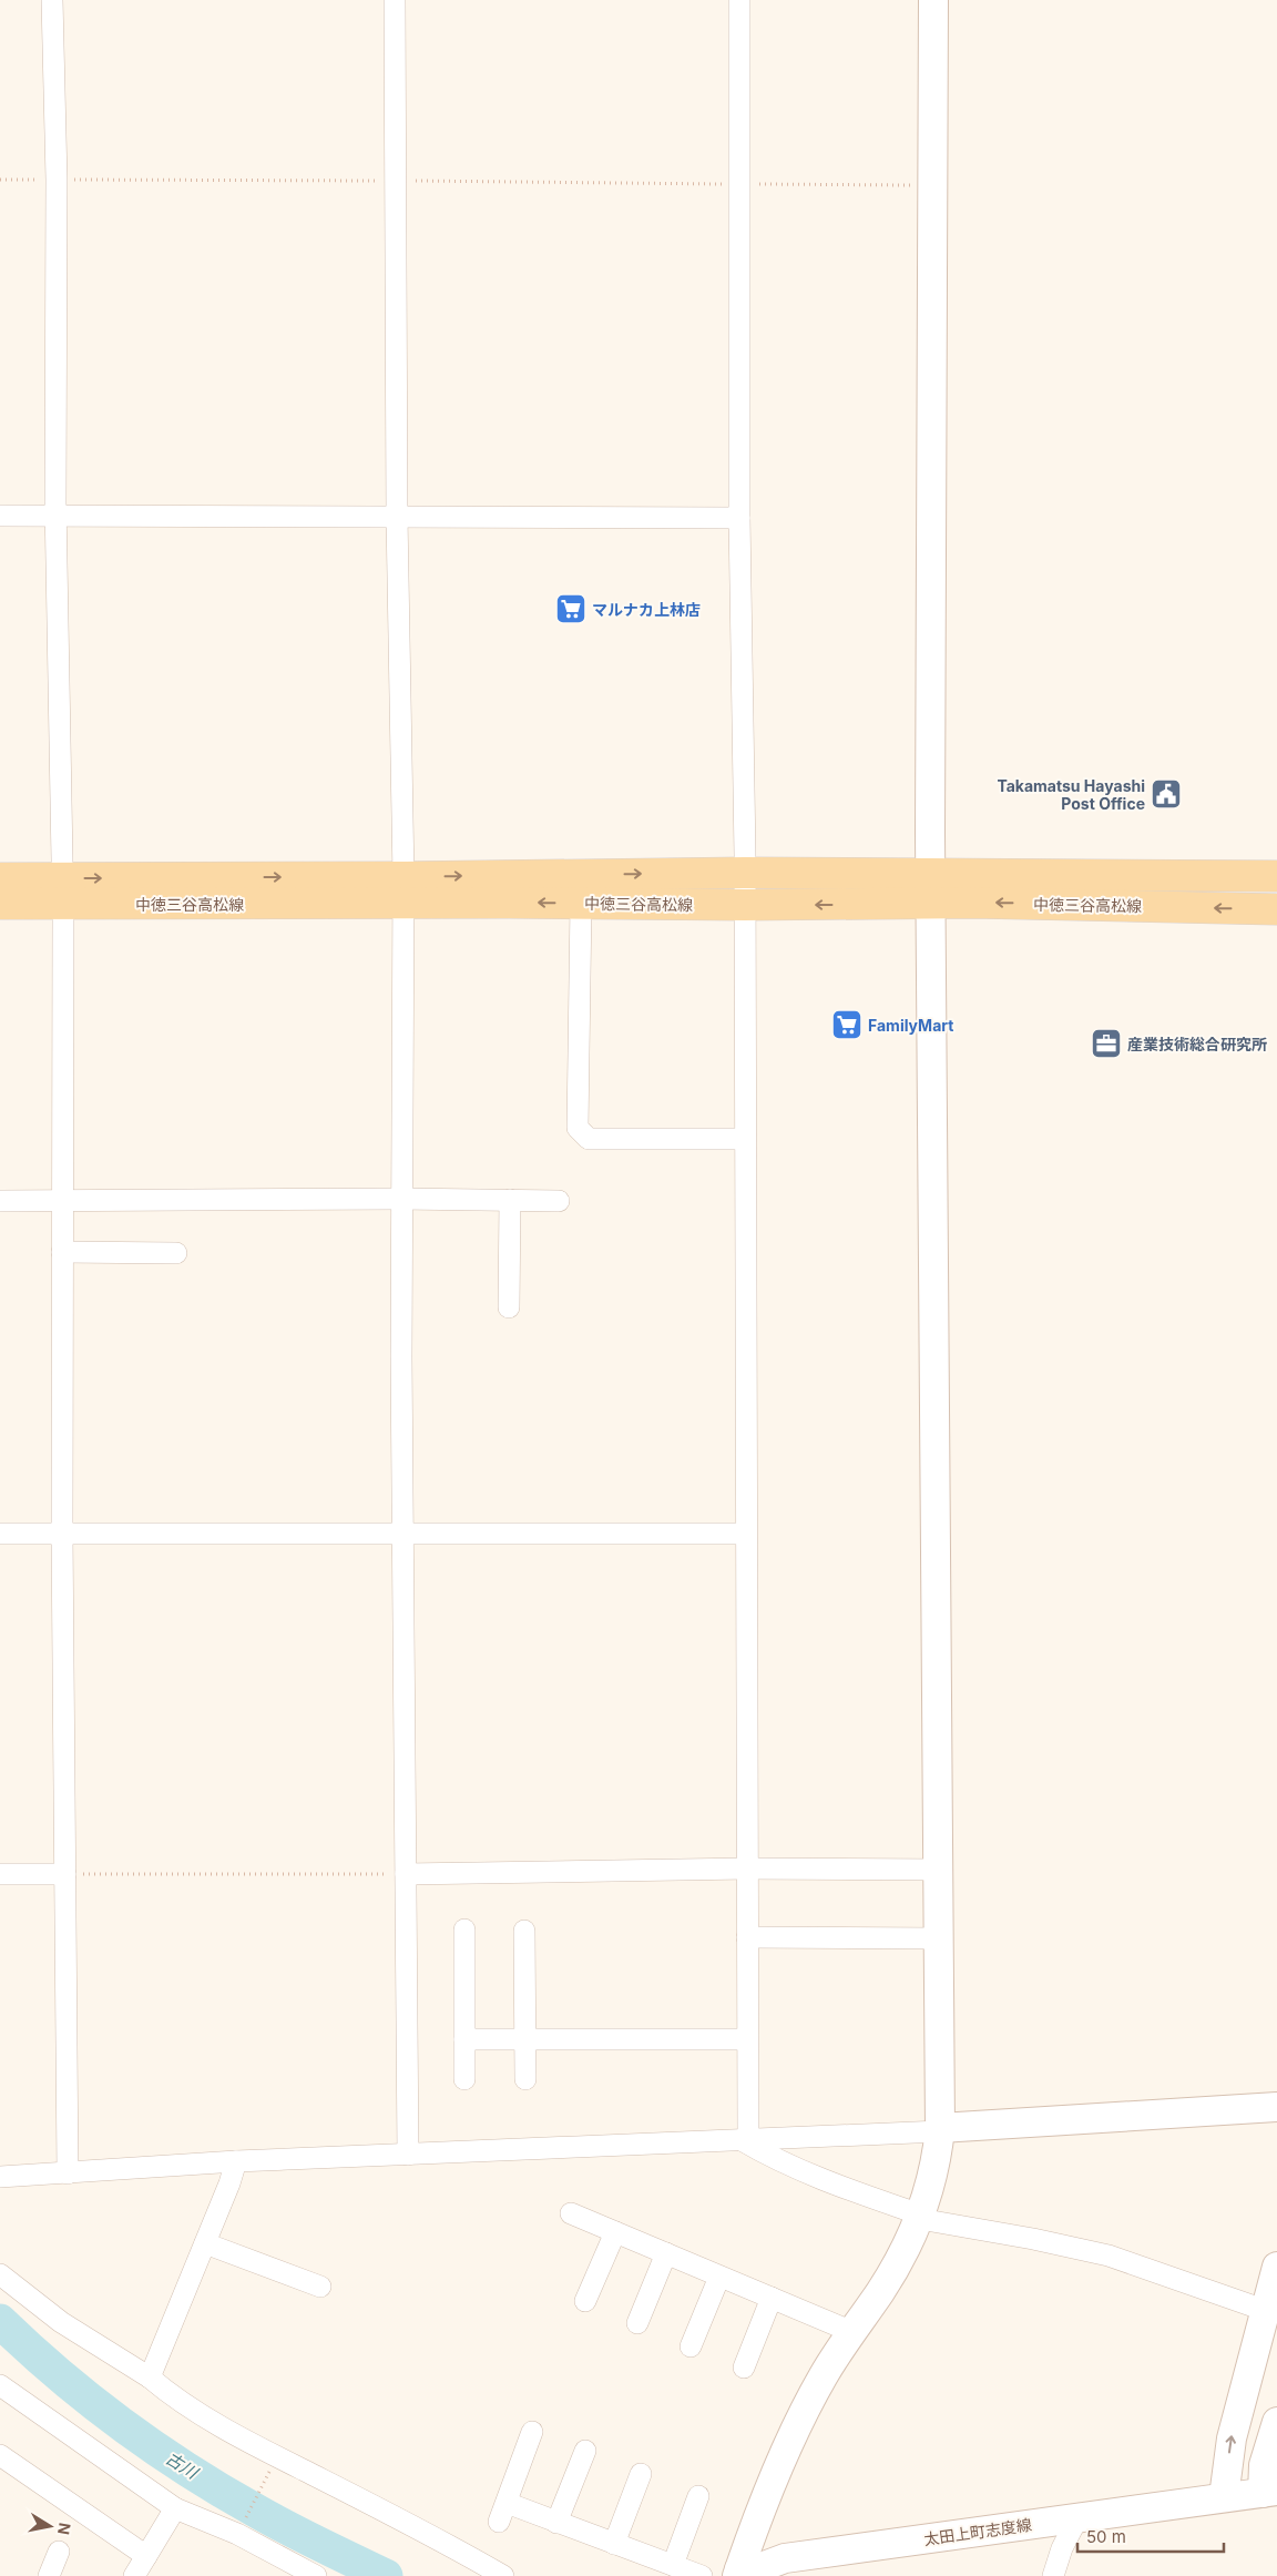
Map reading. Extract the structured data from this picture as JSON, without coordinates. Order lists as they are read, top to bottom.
{
  "streets": {
    "main road": ["中徳三谷高松線"],
    "street": ["太田上町志度線"]
  },
  "water": ["古川"],
  "places": {
    "supermarket": ["マルナカ上林店", "FamilyMart"],
    "public building": ["Takamatsu Hayashi Post Office"],
    "office": ["産業技術総合研究所"]
  },
  "scale_bar": "50 m",
  "north": "right"
}
